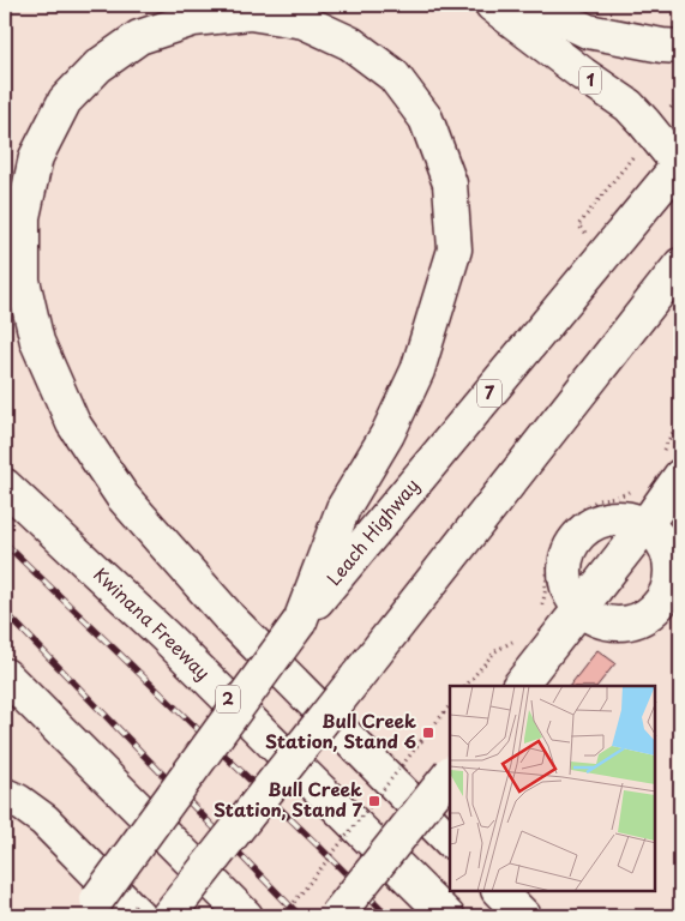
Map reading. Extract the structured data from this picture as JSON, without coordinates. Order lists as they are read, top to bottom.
{
  "streets": {
    "main road": [
      "1",
      "7",
      "Leach Highway",
      "Kwinana Freeway",
      "2"
    ]
  },
  "crossings": [
    ["1", "Leach Highway"]
  ],
  "places": {
    "transit": ["Bull Creek Station, Stand 6", "Bull Creek Station, Stand 7"]
  }
}
